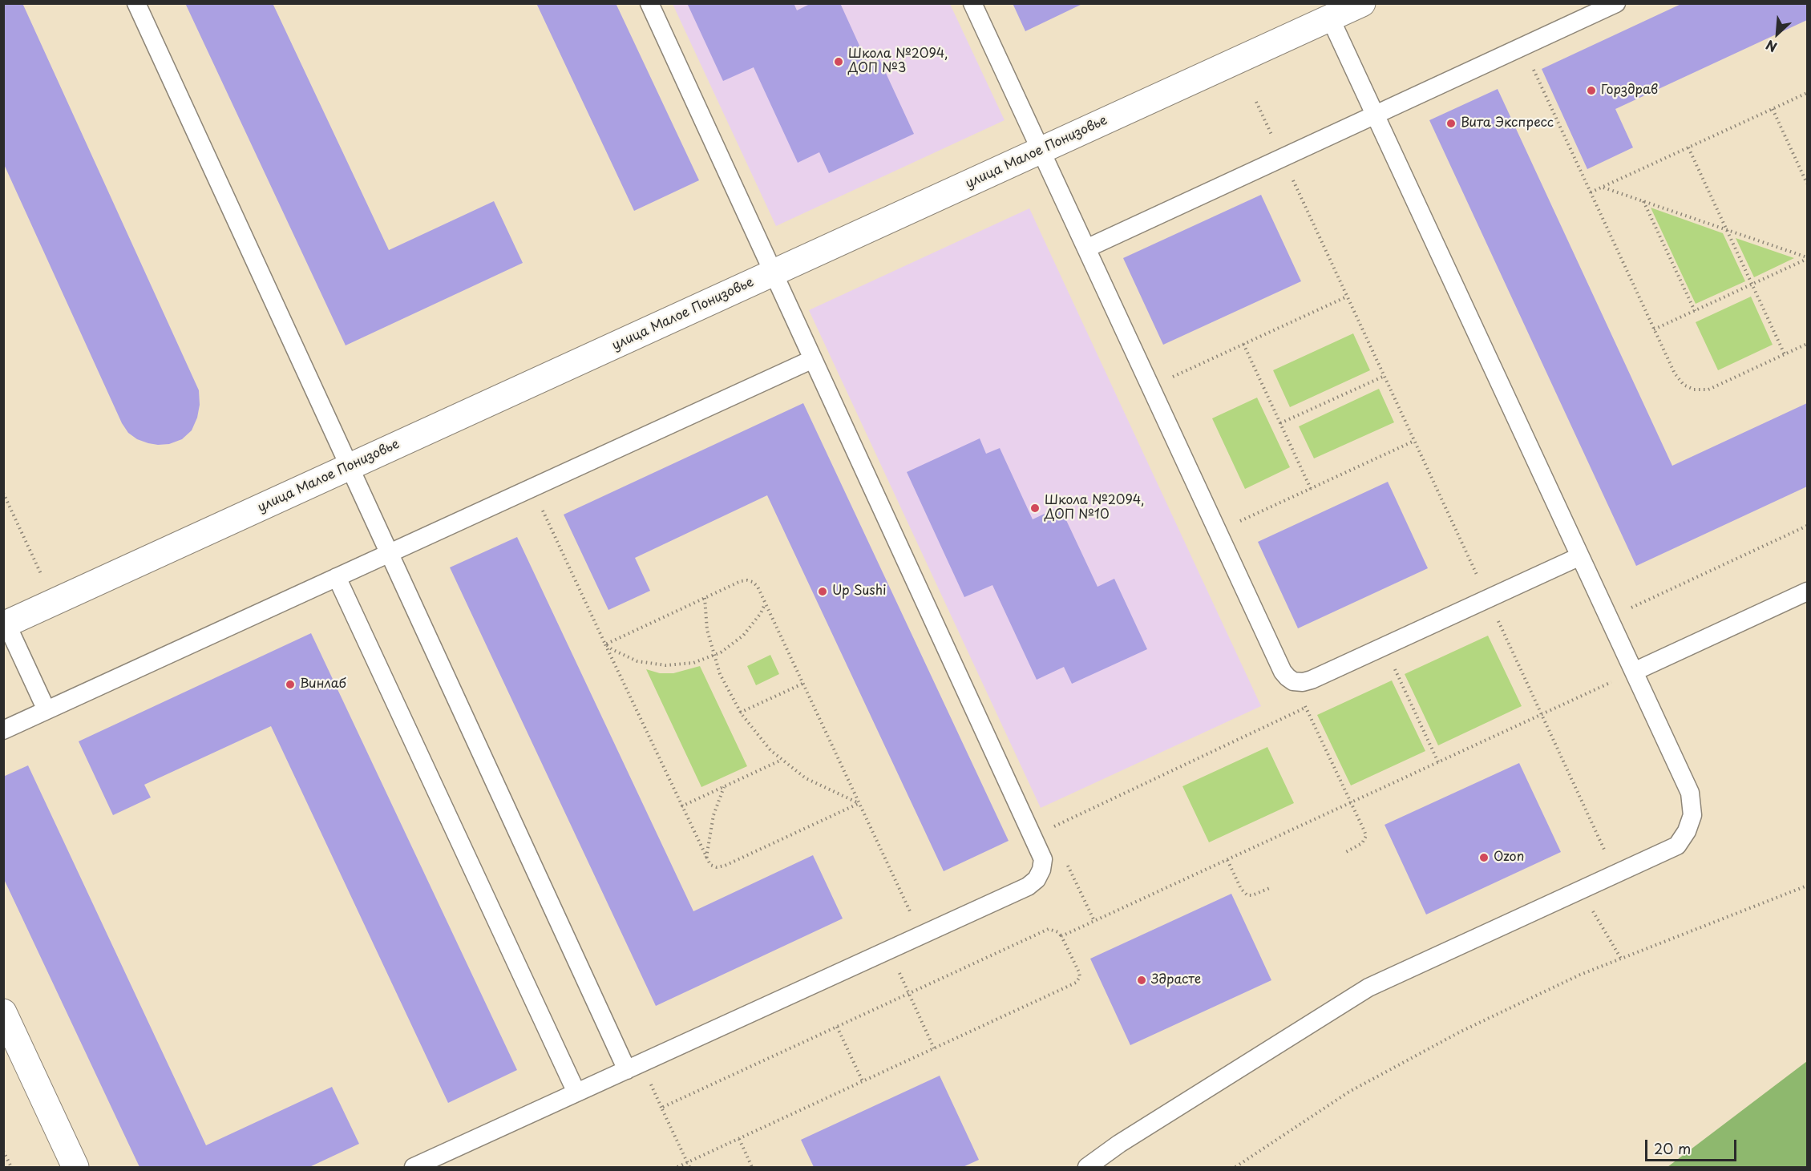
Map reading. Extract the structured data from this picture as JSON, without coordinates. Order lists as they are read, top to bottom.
{
  "streets": {
    "street": ["улица Малое Понизовье"]
  },
  "places": [
    "Школа №2094, ДОП №3",
    "Горздрав",
    "Вита Экспресс",
    "Школа №2094, ДОП №10",
    "Up Sushi",
    "Винлаб",
    "Ozon",
    "Здрасте"
  ],
  "scale_bar": "20 m",
  "north": "bottom left"
}
